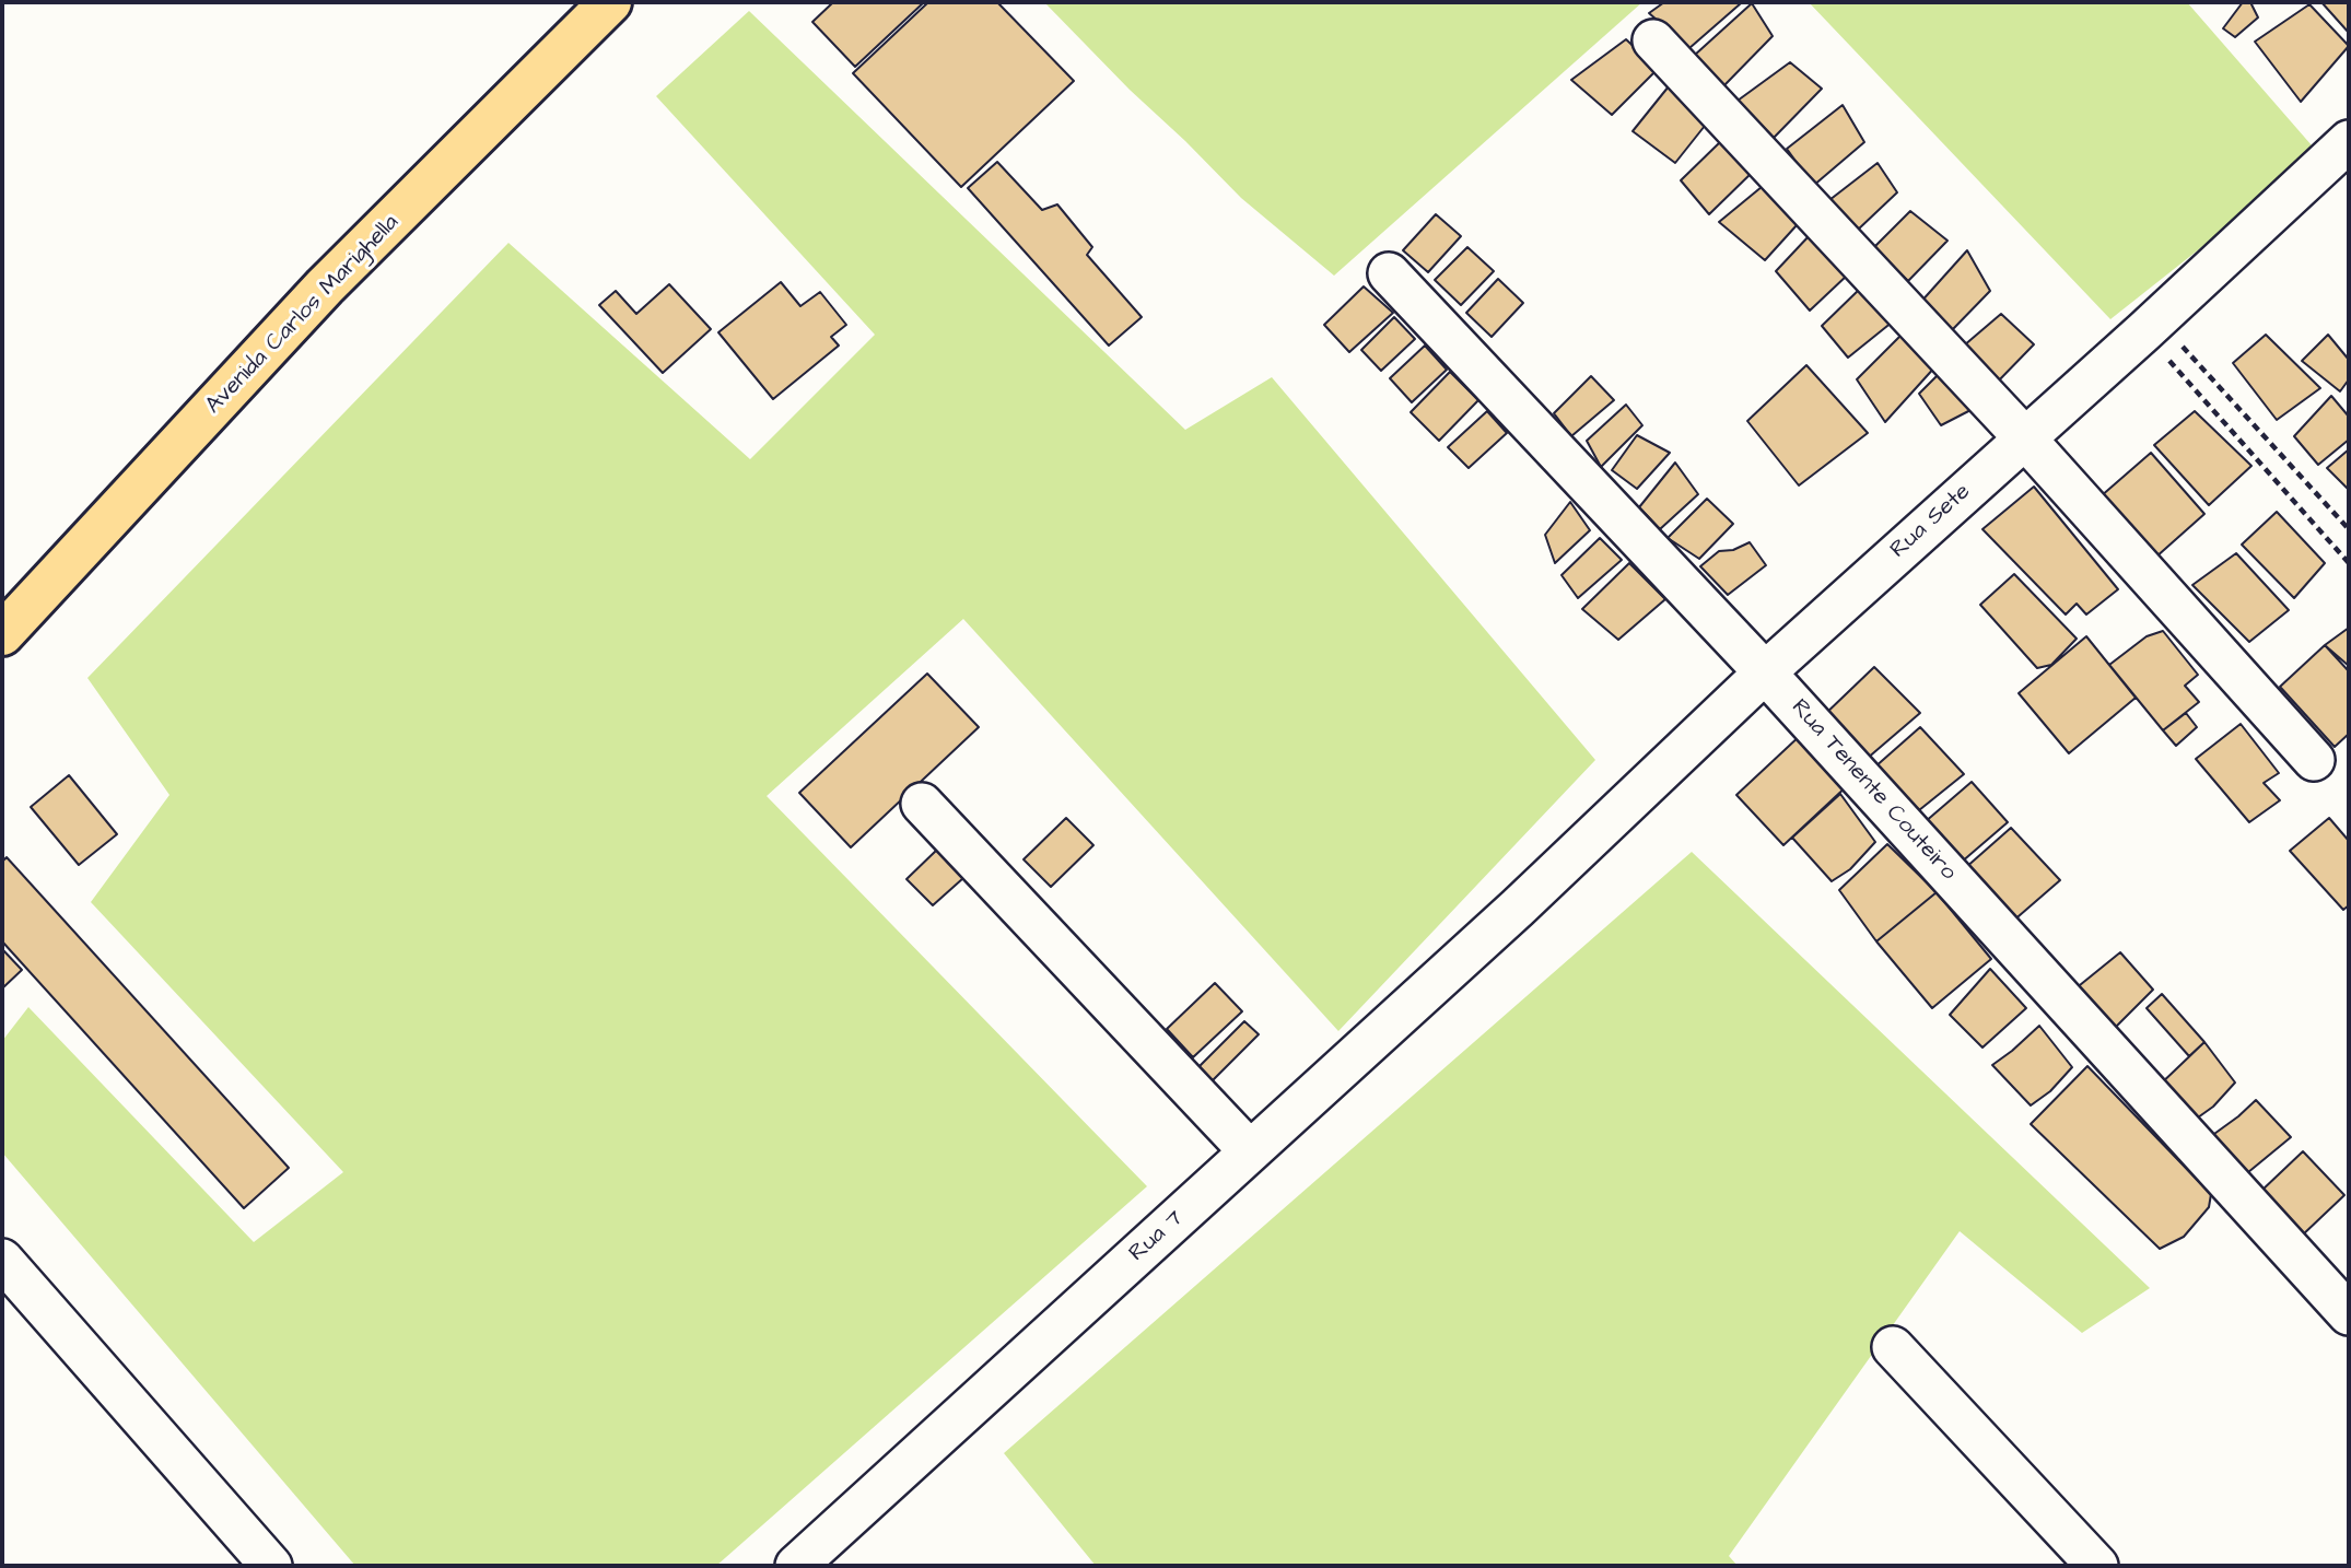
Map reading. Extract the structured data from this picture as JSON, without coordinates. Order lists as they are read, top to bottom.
{
  "streets": {
    "main road": ["Avenida Carlos Marighella"],
    "street": ["Rua Sete", "Rua Tenente Couteiro", "Rua 7"]
  },
  "crossings": [
    ["Rua Sete", "Rua Tenente Couteiro"],
    ["Rua Sete", "Rua 7"]
  ]
}
